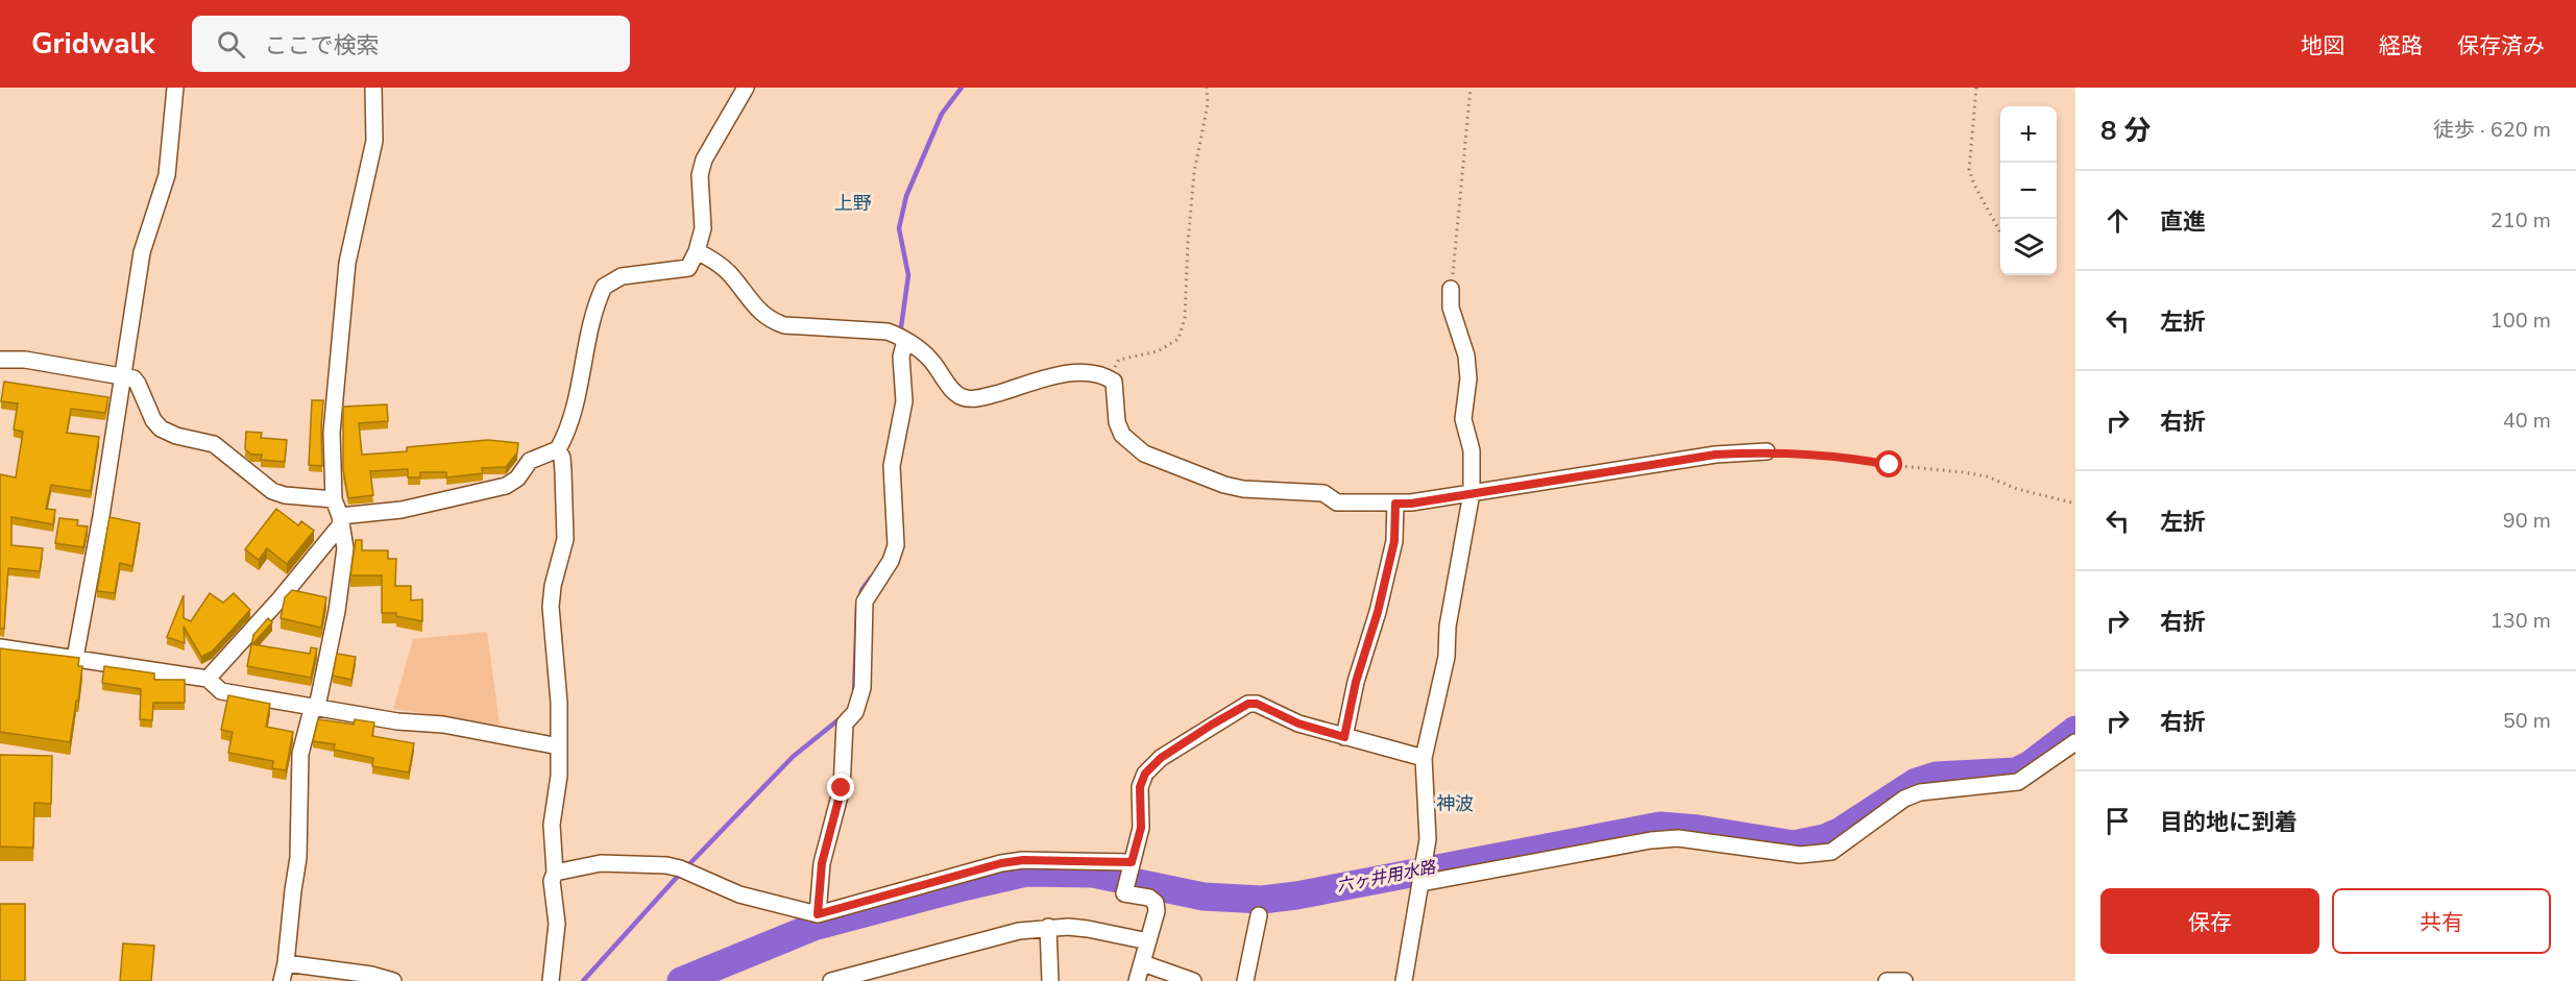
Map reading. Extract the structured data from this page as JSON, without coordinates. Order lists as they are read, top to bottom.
{
  "districts": ["上野", "神波"],
  "water": ["六ヶ井用水路"],
  "page": {
    "header": "Gridwalk",
    "search": "ここで検索",
    "nav": ["地図", "経路", "保存済み"],
    "heading": ["8 分", "徒歩 · 620 m"],
    "map_buttons": ["+", "−"],
    "list": [
      ["直進", "210 m"],
      ["左折", "100 m"],
      ["右折", "40 m"],
      ["左折", "90 m"],
      ["右折", "130 m"],
      ["右折", "50 m"],
      "目的地に到着"
    ],
    "buttons": ["保存", "共有"]
  }
}
